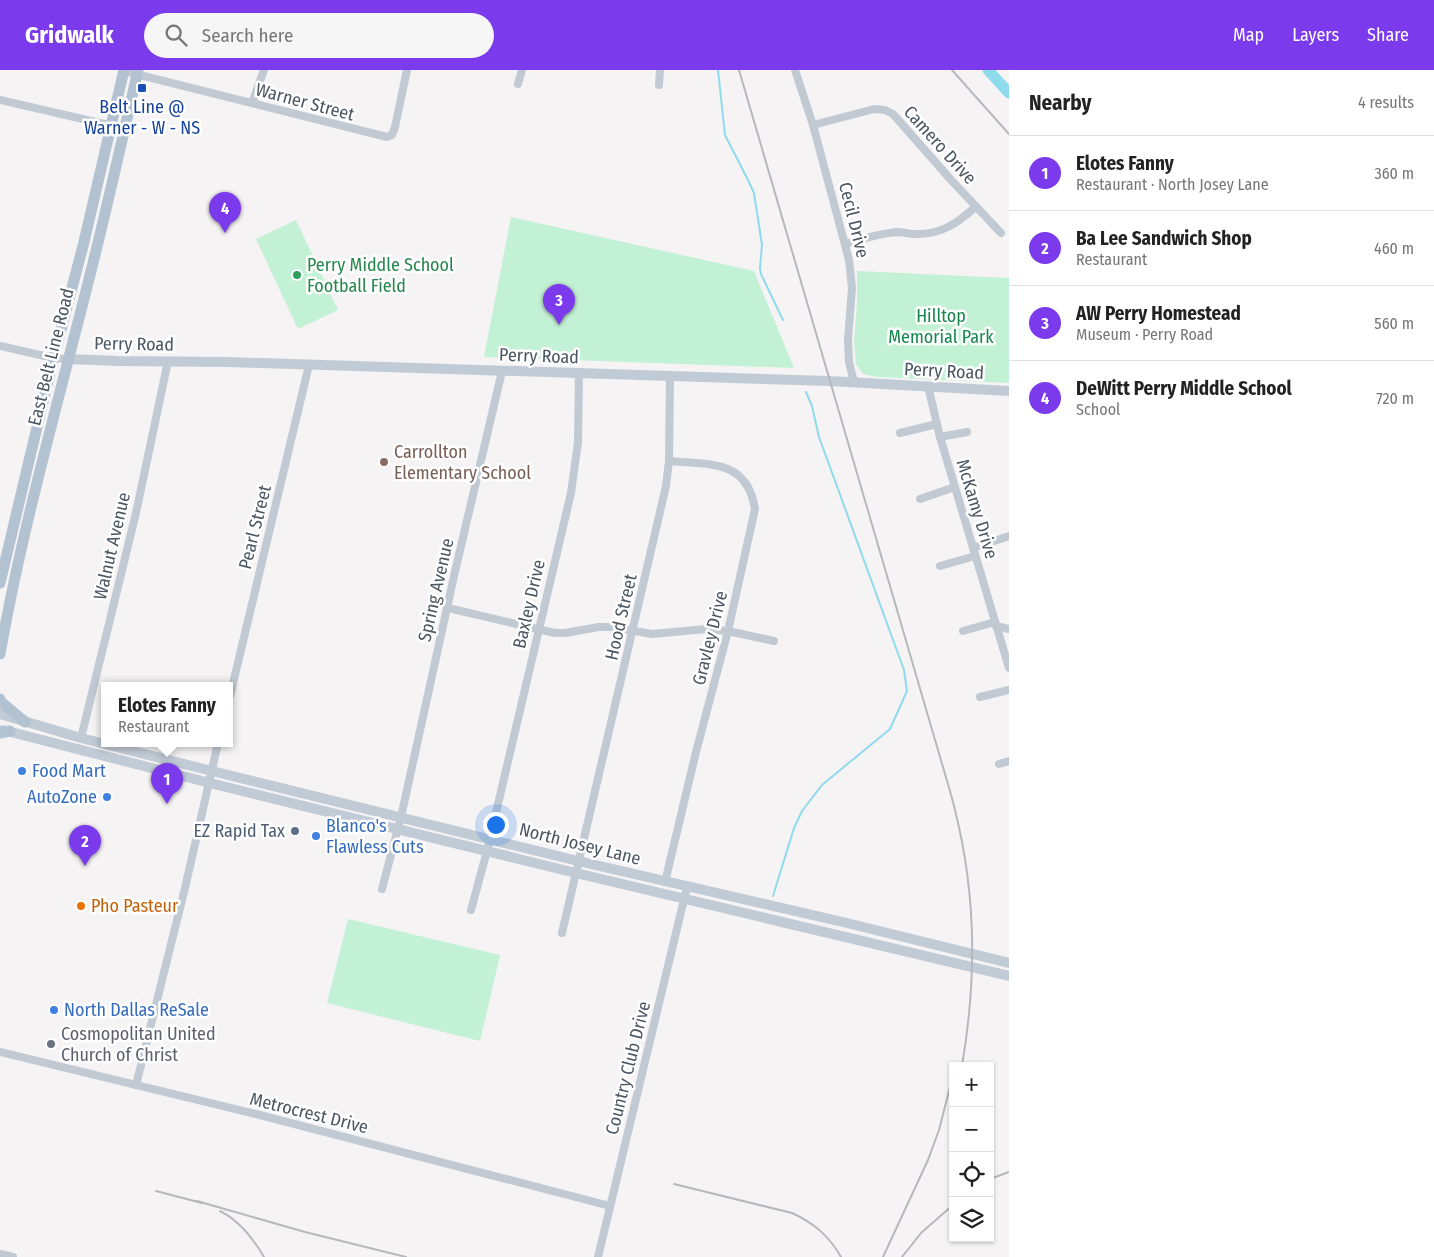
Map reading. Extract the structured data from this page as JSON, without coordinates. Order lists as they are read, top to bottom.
{
  "streets": {
    "main road": ["Perry Road", "East Belt Line Road", "North Josey Lane"],
    "street": [
      "Warner Street",
      "Camero Drive",
      "Cecil Drive",
      "McKamy Drive",
      "Pearl Street",
      "Walnut Avenue",
      "Spring Avenue",
      "Baxley Drive",
      "Hood Street",
      "Gravley Drive",
      "Country Club Drive",
      "Metrocrest Drive"
    ]
  },
  "crossings": [
    ["Warner Street", "East Belt Line Road"],
    ["Camero Drive", "Cecil Drive"],
    ["Cecil Drive", "Perry Road"],
    ["Perry Road", "East Belt Line Road"],
    ["Perry Road", "McKamy Drive"],
    ["Perry Road", "Pearl Street"],
    ["Perry Road", "Walnut Avenue"],
    ["Perry Road", "Spring Avenue"],
    ["Perry Road", "Baxley Drive"],
    ["Perry Road", "Hood Street"],
    ["Walnut Avenue", "North Josey Lane"],
    ["Spring Avenue", "North Josey Lane"],
    ["Baxley Drive", "North Josey Lane"],
    ["Hood Street", "Gravley Drive"],
    ["Hood Street", "North Josey Lane"],
    ["Gravley Drive", "North Josey Lane"],
    ["North Josey Lane", "Country Club Drive"],
    ["Country Club Drive", "Metrocrest Drive"]
  ],
  "parks": ["Hilltop Memorial Park"],
  "places": {
    "transit": ["Belt Line @ Warner - W - NS"],
    "other": [
      "Perry Middle School Football Field",
      "Carrollton Elementary School",
      "Food Mart",
      "AutoZone",
      "EZ Rapid Tax",
      "Blanco's Flawless Cuts",
      "Pho Pasteur",
      "North Dallas ReSale",
      "Cosmopolitan United Church of Christ"
    ]
  },
  "page": {
    "header": "Gridwalk",
    "search": "Search here",
    "nav": ["Map", "Layers", "Share"],
    "heading": ["Nearby", "4 results"],
    "list": [
      {
        "mark": "1",
        "name": "Elotes Fanny",
        "note": "Restaurant · North Josey Lane",
        "value": "360 m"
      },
      {
        "mark": "2",
        "name": "Ba Lee Sandwich Shop",
        "note": "Restaurant",
        "value": "460 m"
      },
      {
        "mark": "3",
        "name": "AW Perry Homestead",
        "note": "Museum · Perry Road",
        "value": "560 m"
      },
      {
        "mark": "4",
        "name": "DeWitt Perry Middle School",
        "note": "School",
        "value": "720 m"
      }
    ],
    "pins": [
      "4",
      "3",
      "1",
      "2"
    ],
    "popup": ["Elotes Fanny", "Restaurant"],
    "map_buttons": ["+", "−"]
  }
}
